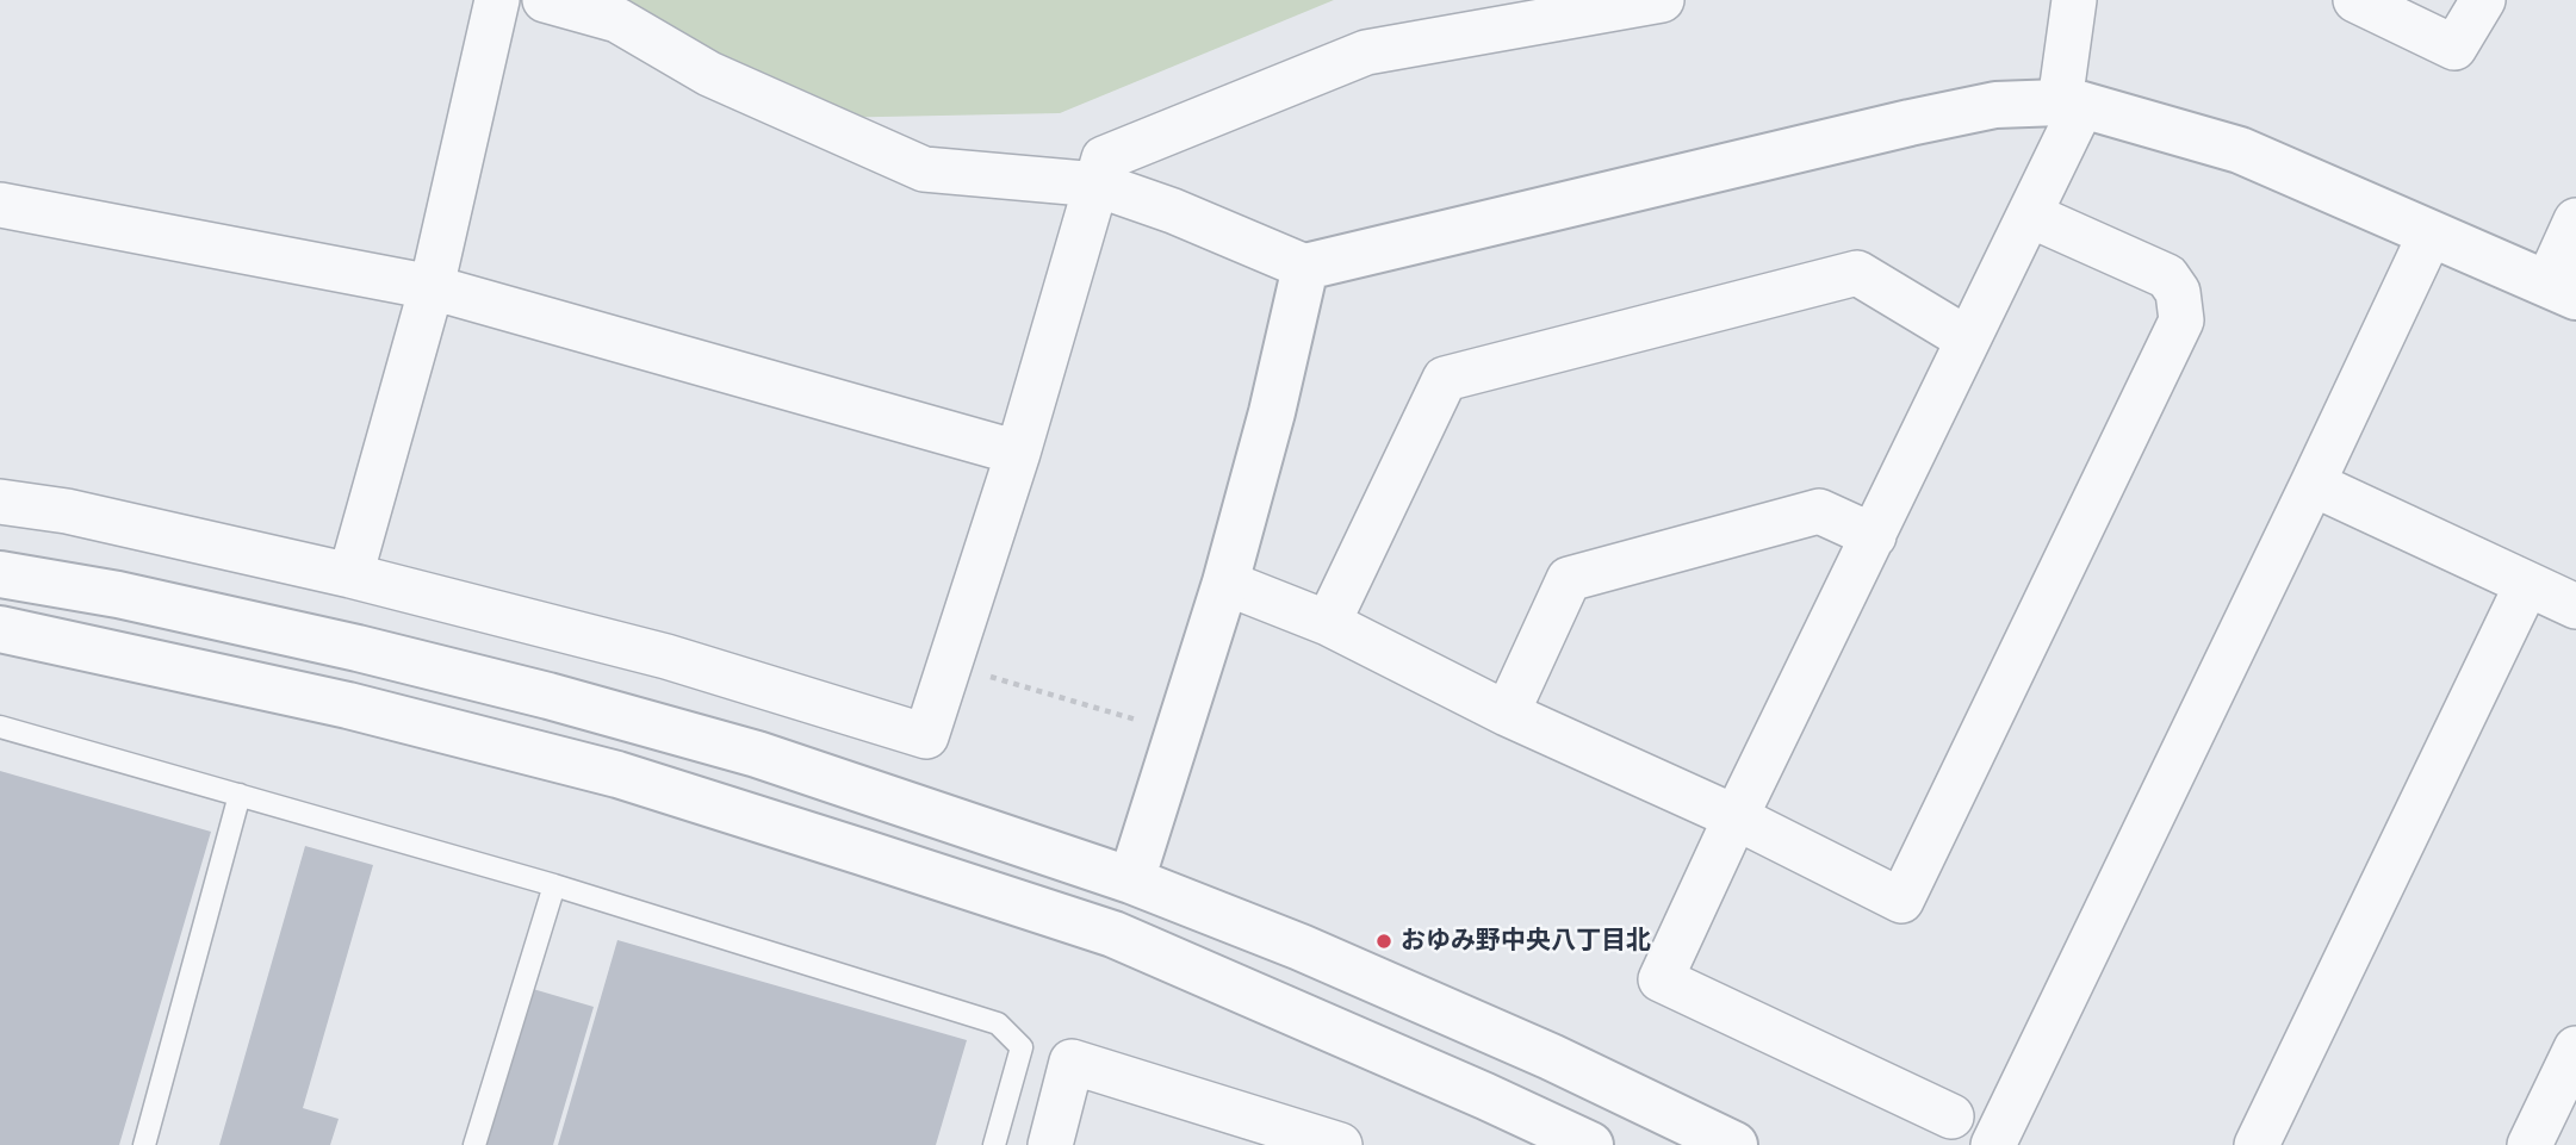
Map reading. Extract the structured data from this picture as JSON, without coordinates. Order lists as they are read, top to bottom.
{
  "places": ["おゆみ野中央八丁目北"]
}
